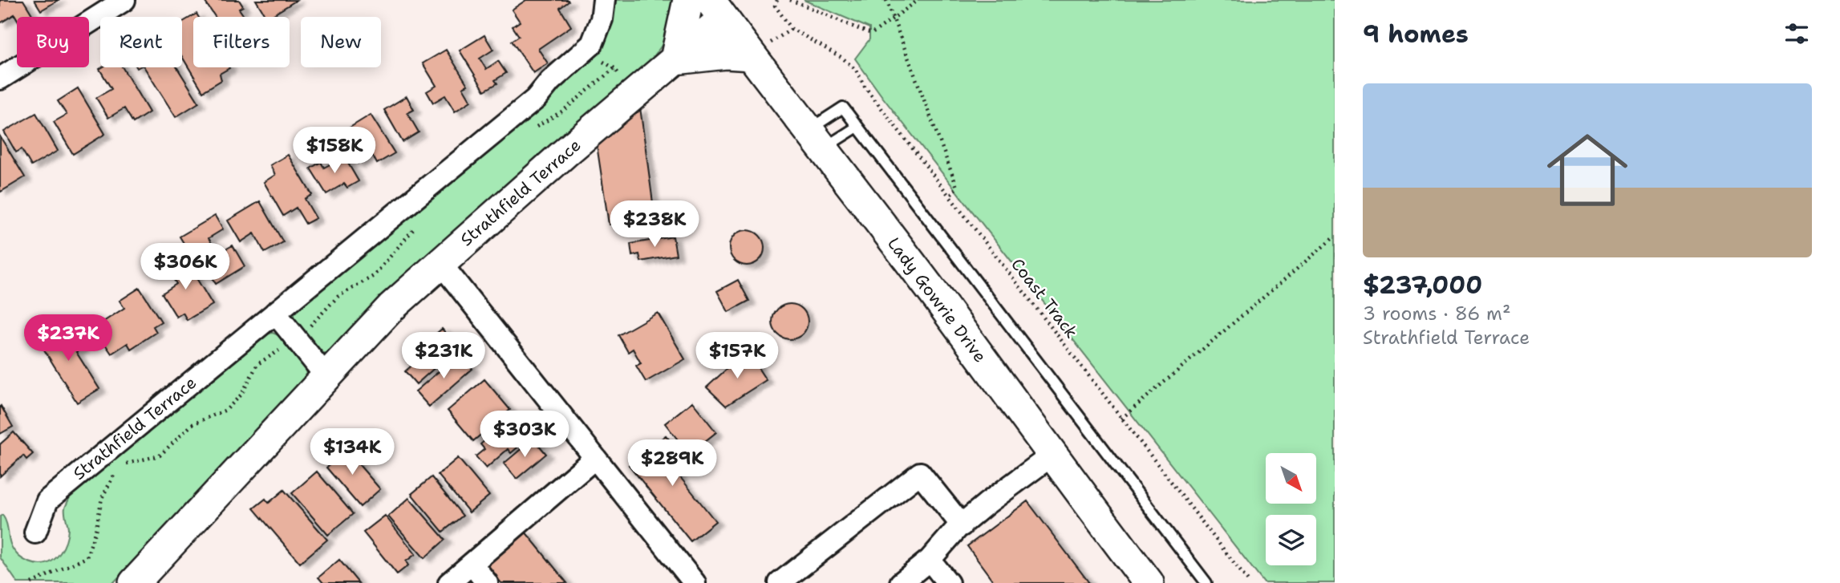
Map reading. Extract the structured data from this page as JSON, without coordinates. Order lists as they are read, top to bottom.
{
  "streets": {
    "main road": ["Strathfield Terrace", "Lady Gowrie Drive"],
    "path": ["Coast Track"]
  },
  "crossings": [
    ["Strathfield Terrace", "Lady Gowrie Drive"]
  ],
  "north": "bottom right",
  "page": {
    "heading": "9 homes",
    "chip": [
      "Buy",
      "Rent",
      "Filters",
      "New"
    ],
    "list": [
      {
        "name": "$237,000",
        "note": "3 rooms · 86 m² · Strathfield Terrace"
      }
    ],
    "price": [
      "$158K",
      "$238K",
      "$306K",
      "$237K",
      "$231K",
      "$157K",
      "$303K",
      "$134K",
      "$289K"
    ]
  }
}
